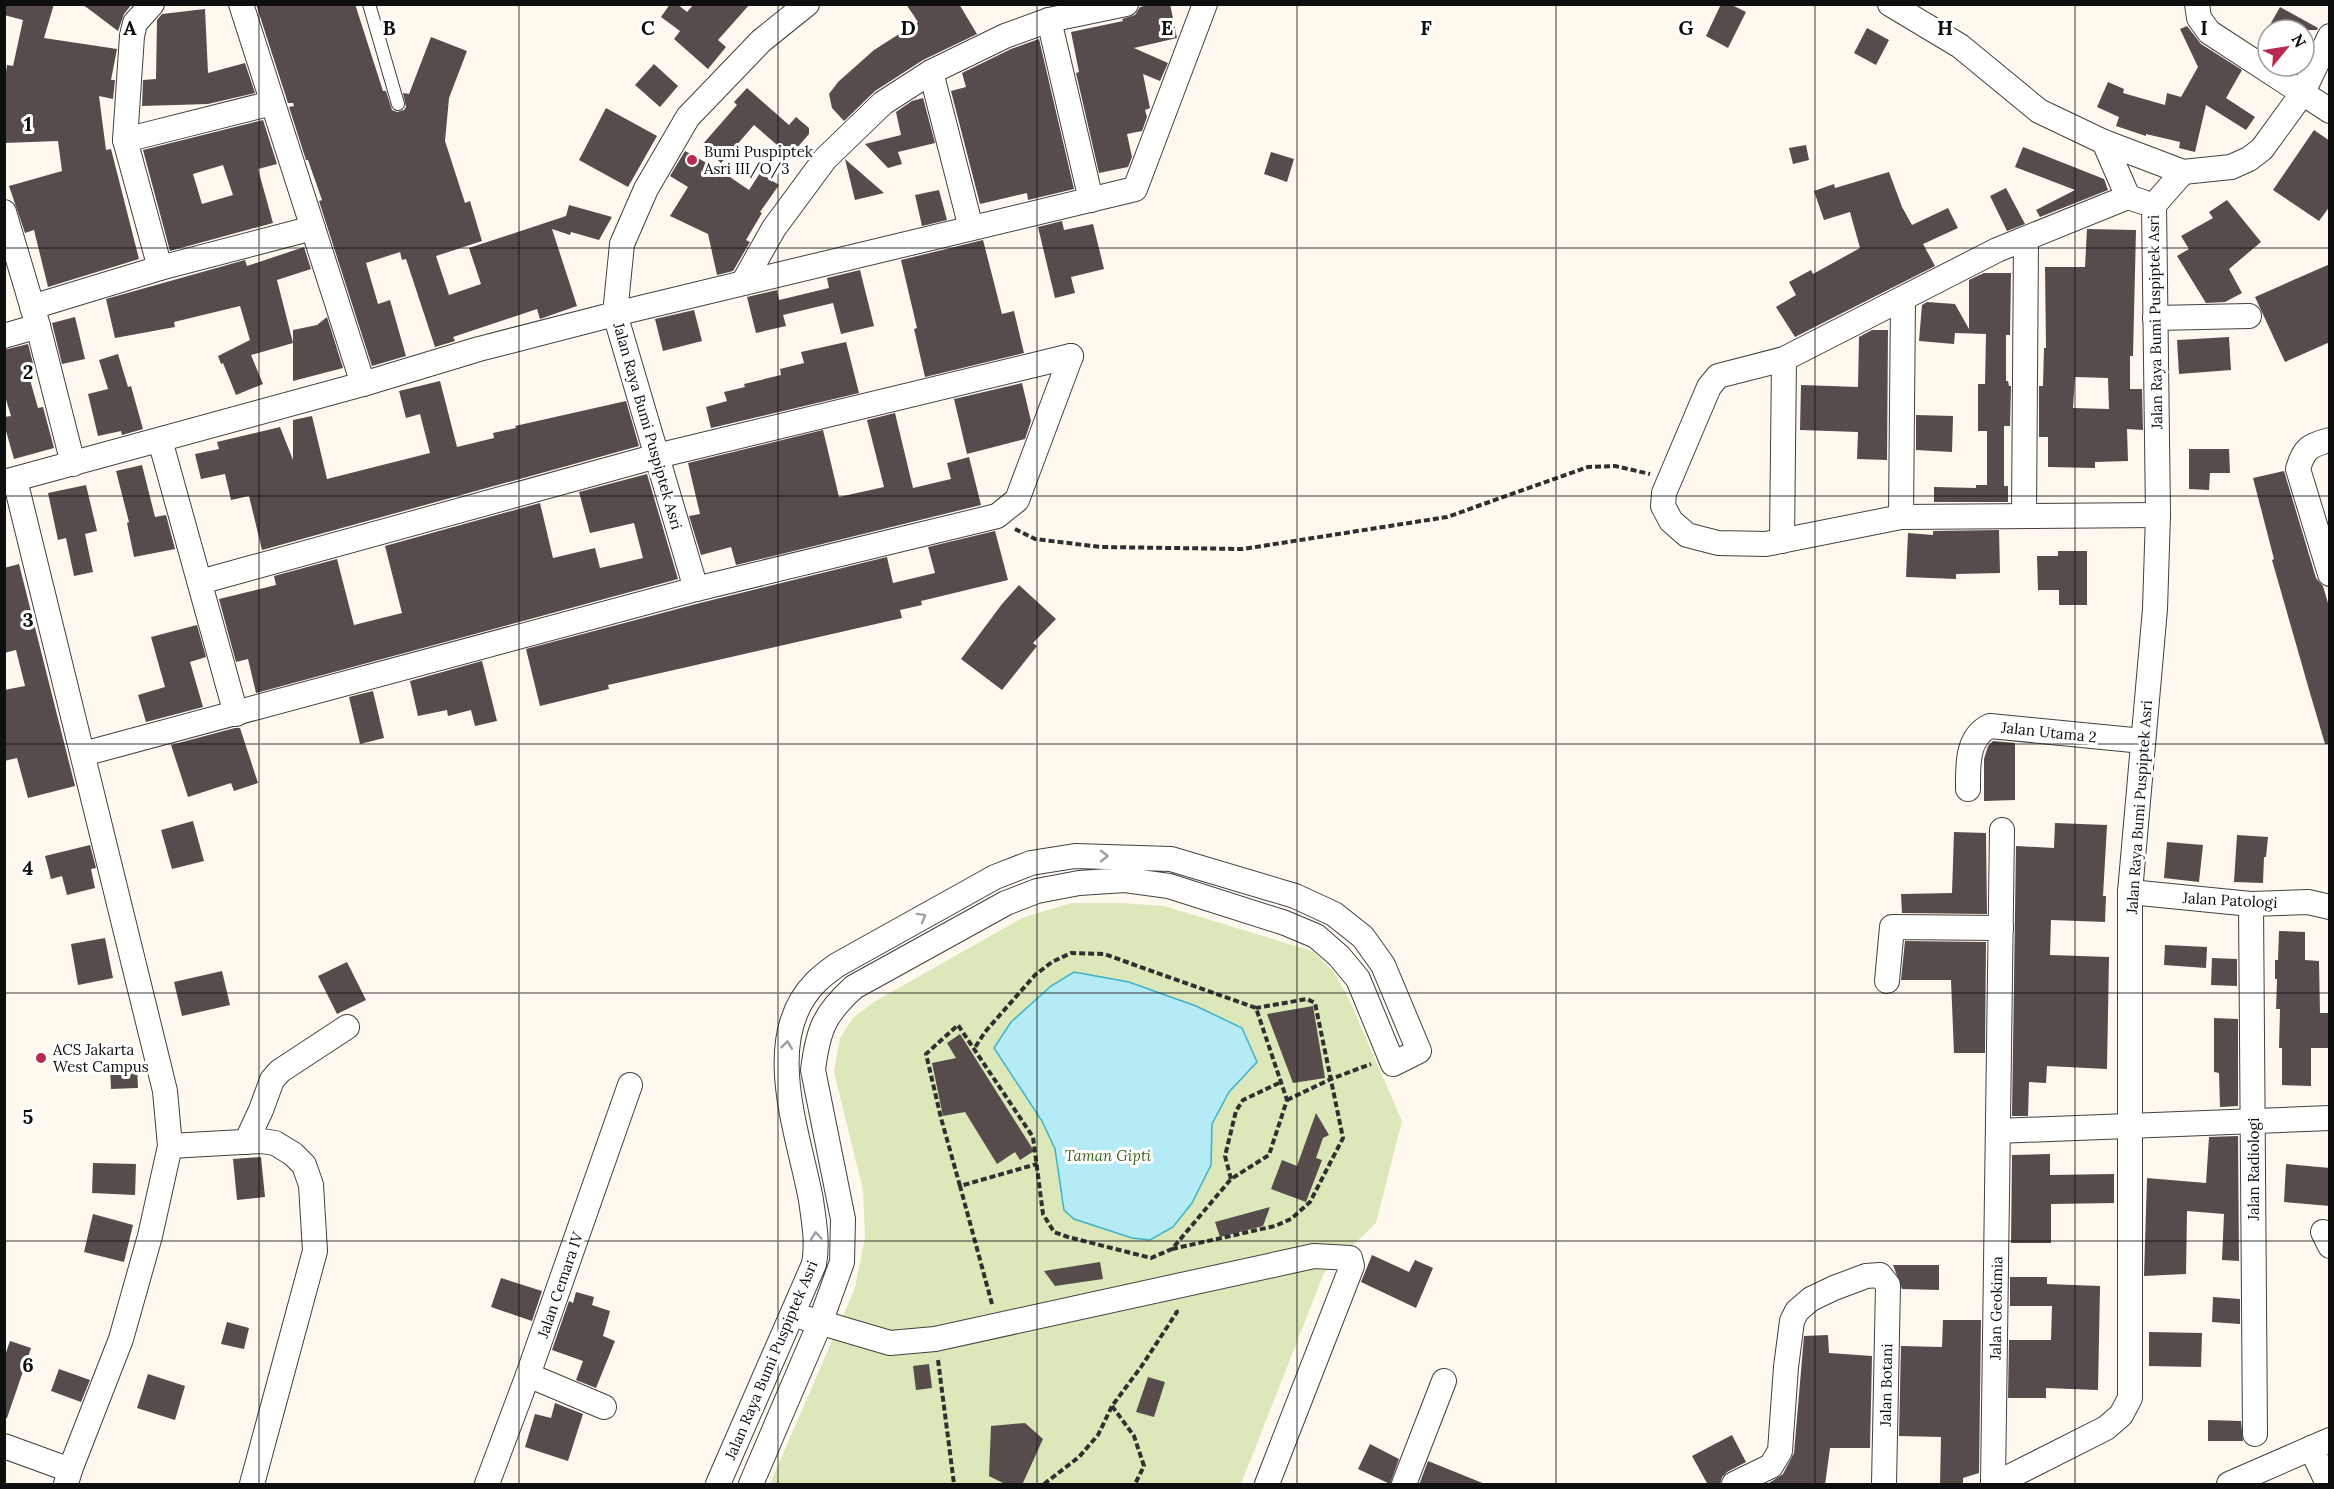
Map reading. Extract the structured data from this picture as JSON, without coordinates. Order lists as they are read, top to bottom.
{
  "streets": {
    "street": [
      "Jalan Raya Bumi Puspiptek Asri",
      "Jalan Utama 2",
      "Jalan Patologi",
      "Jalan Radiologi",
      "Jalan Cemara IV",
      "Jalan Geokimia",
      "Jalan Botani"
    ]
  },
  "crossings": [
    ["Jalan Raya Bumi Puspiptek Asri", "Jalan Utama 2"],
    ["Jalan Raya Bumi Puspiptek Asri", "Jalan Patologi"],
    ["Jalan Raya Bumi Puspiptek Asri", "Jalan Geokimia"],
    ["Jalan Patologi", "Jalan Radiologi"]
  ],
  "parks": ["Taman Gipti"],
  "places": ["Bumi Puspiptek Asri III/O/3", "ACS Jakarta West Campus"],
  "north": "top right",
  "grid": {
    "columns": [
      "A",
      "B",
      "C",
      "D",
      "E",
      "F",
      "G",
      "H",
      "I"
    ],
    "rows": [
      "1",
      "2",
      "3",
      "4",
      "5",
      "6"
    ]
  }
}
